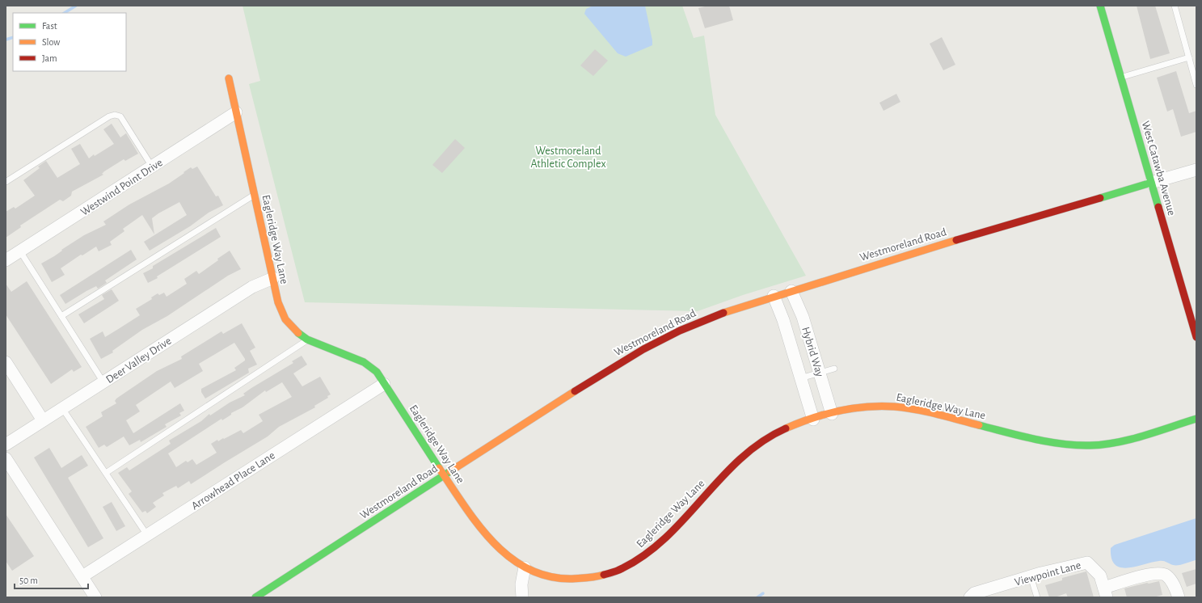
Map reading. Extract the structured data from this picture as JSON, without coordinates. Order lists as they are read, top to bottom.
{
  "streets": {
    "street": [
      "West Catawba Avenue",
      "Westwind Point Drive",
      "Eagleridge Way Lane",
      "Westmoreland Road",
      "Hybrid Way",
      "Deer Valley Drive",
      "Arrowhead Place Lane",
      "Viewpoint Lane"
    ]
  },
  "crossings": [
    ["West Catawba Avenue", "Westmoreland Road"],
    ["Westwind Point Drive", "Eagleridge Way Lane"],
    ["Eagleridge Way Lane", "Westmoreland Road"],
    ["Eagleridge Way Lane", "Hybrid Way"],
    ["Eagleridge Way Lane", "Deer Valley Drive"],
    ["Eagleridge Way Lane", "Arrowhead Place Lane"],
    ["Westmoreland Road", "Hybrid Way"]
  ],
  "parks": ["Westmoreland Athletic Complex"],
  "legend": ["Fast", "Slow", "Jam"],
  "scale_bar": "50 m"
}
